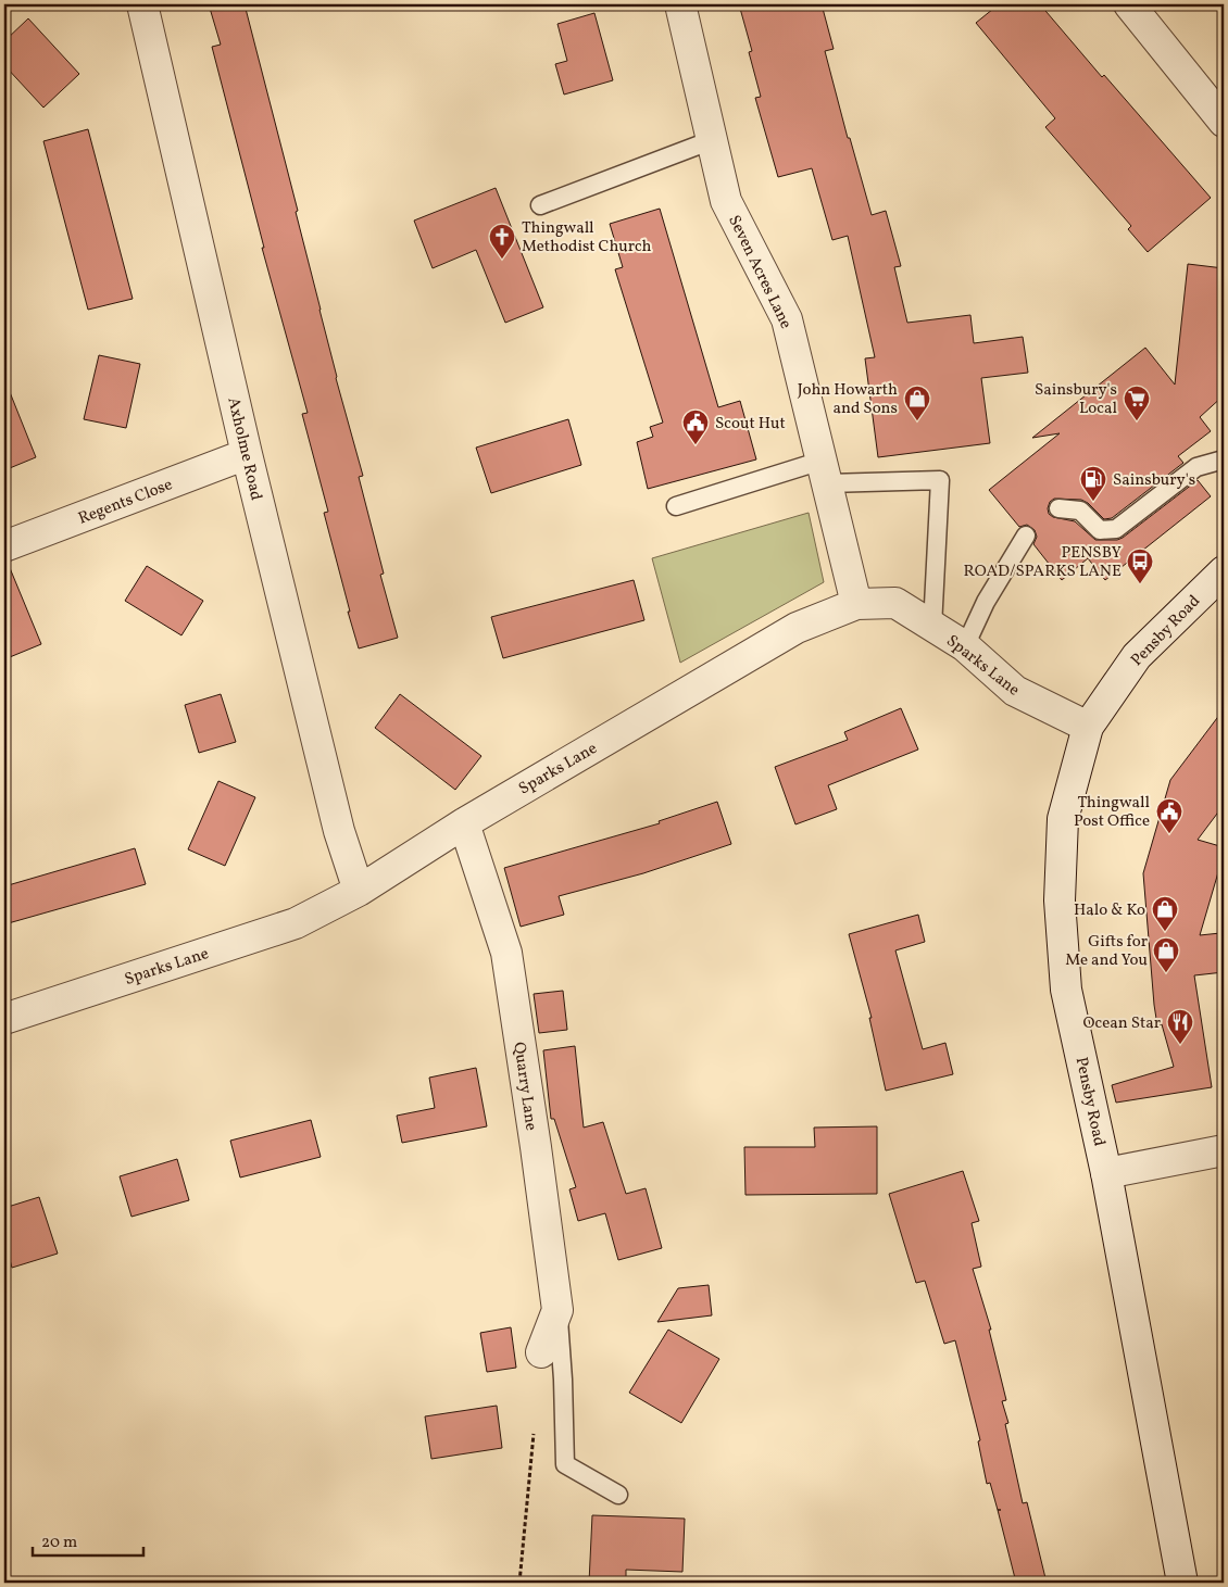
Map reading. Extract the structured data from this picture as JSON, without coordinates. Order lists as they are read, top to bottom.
{
  "streets": {
    "street": [
      "Seven Acres Lane",
      "Axholme Road",
      "Regents Close",
      "Pensby Road",
      "Sparks Lane",
      "Quarry Lane"
    ]
  },
  "crossings": [
    ["Seven Acres Lane", "Sparks Lane"],
    ["Axholme Road", "Regents Close"],
    ["Axholme Road", "Sparks Lane"],
    ["Pensby Road", "Sparks Lane"],
    ["Sparks Lane", "Quarry Lane"]
  ],
  "places": {
    "church": ["Thingwall Methodist Church"],
    "shop": ["John Howarth and Sons", "Halo & Ko", "Gifts for Me and You"],
    "supermarket": ["Sainsbury's Local"],
    "public building": ["Scout Hut", "Thingwall Post Office"],
    "fuel station": ["Sainsbury's"],
    "bus stop": ["PENSBY ROAD/SPARKS LANE"],
    "restaurant": ["Ocean Star"]
  },
  "scale_bar": "20 m"
}
